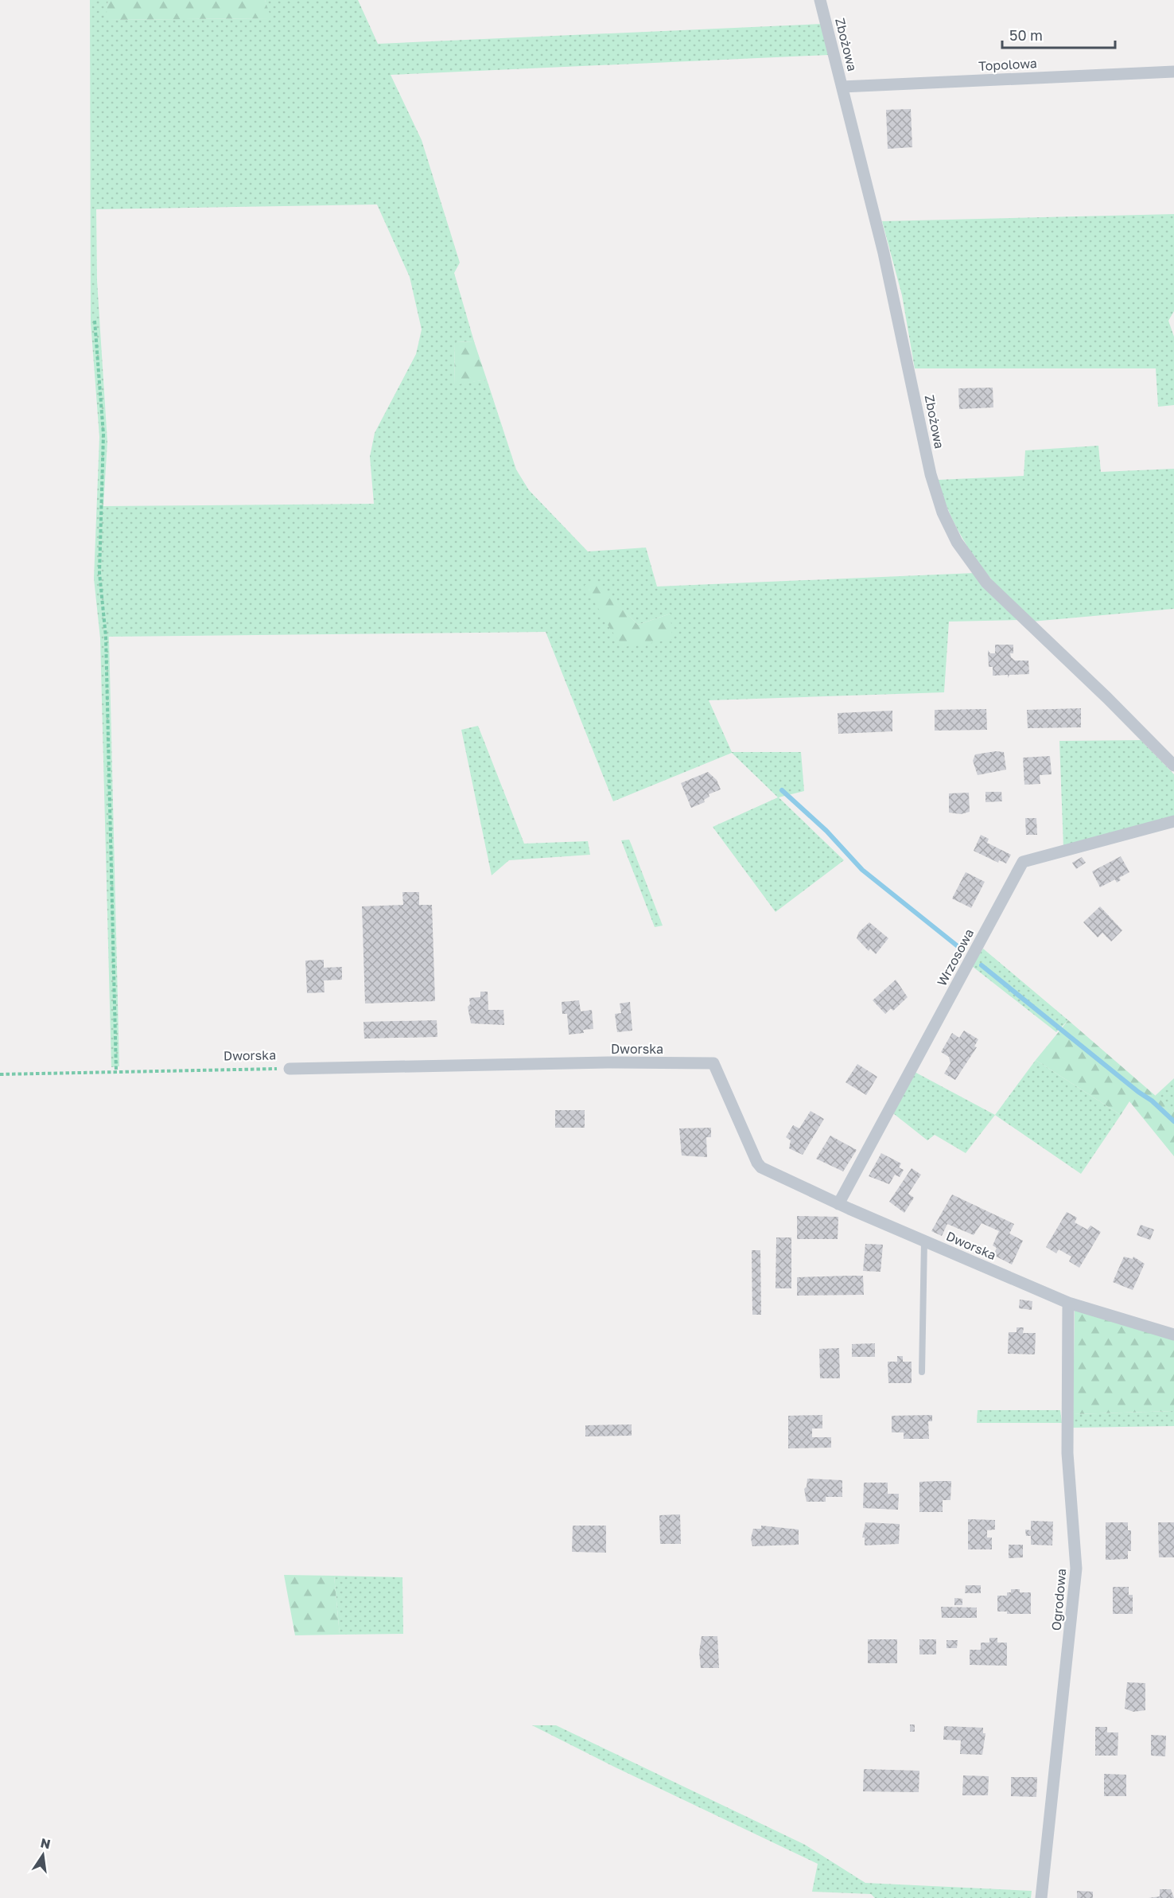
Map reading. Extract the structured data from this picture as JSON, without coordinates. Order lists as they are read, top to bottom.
{
  "streets": {
    "street": [
      "Zbożowa",
      "Topolowa",
      "Wrzosowa",
      "Dworska",
      "Ogrodowa"
    ]
  },
  "crossings": [
    ["Zbożowa", "Topolowa"],
    ["Wrzosowa", "Dworska"],
    ["Dworska", "Ogrodowa"]
  ],
  "scale_bar": "50 m",
  "north": "top"
}
